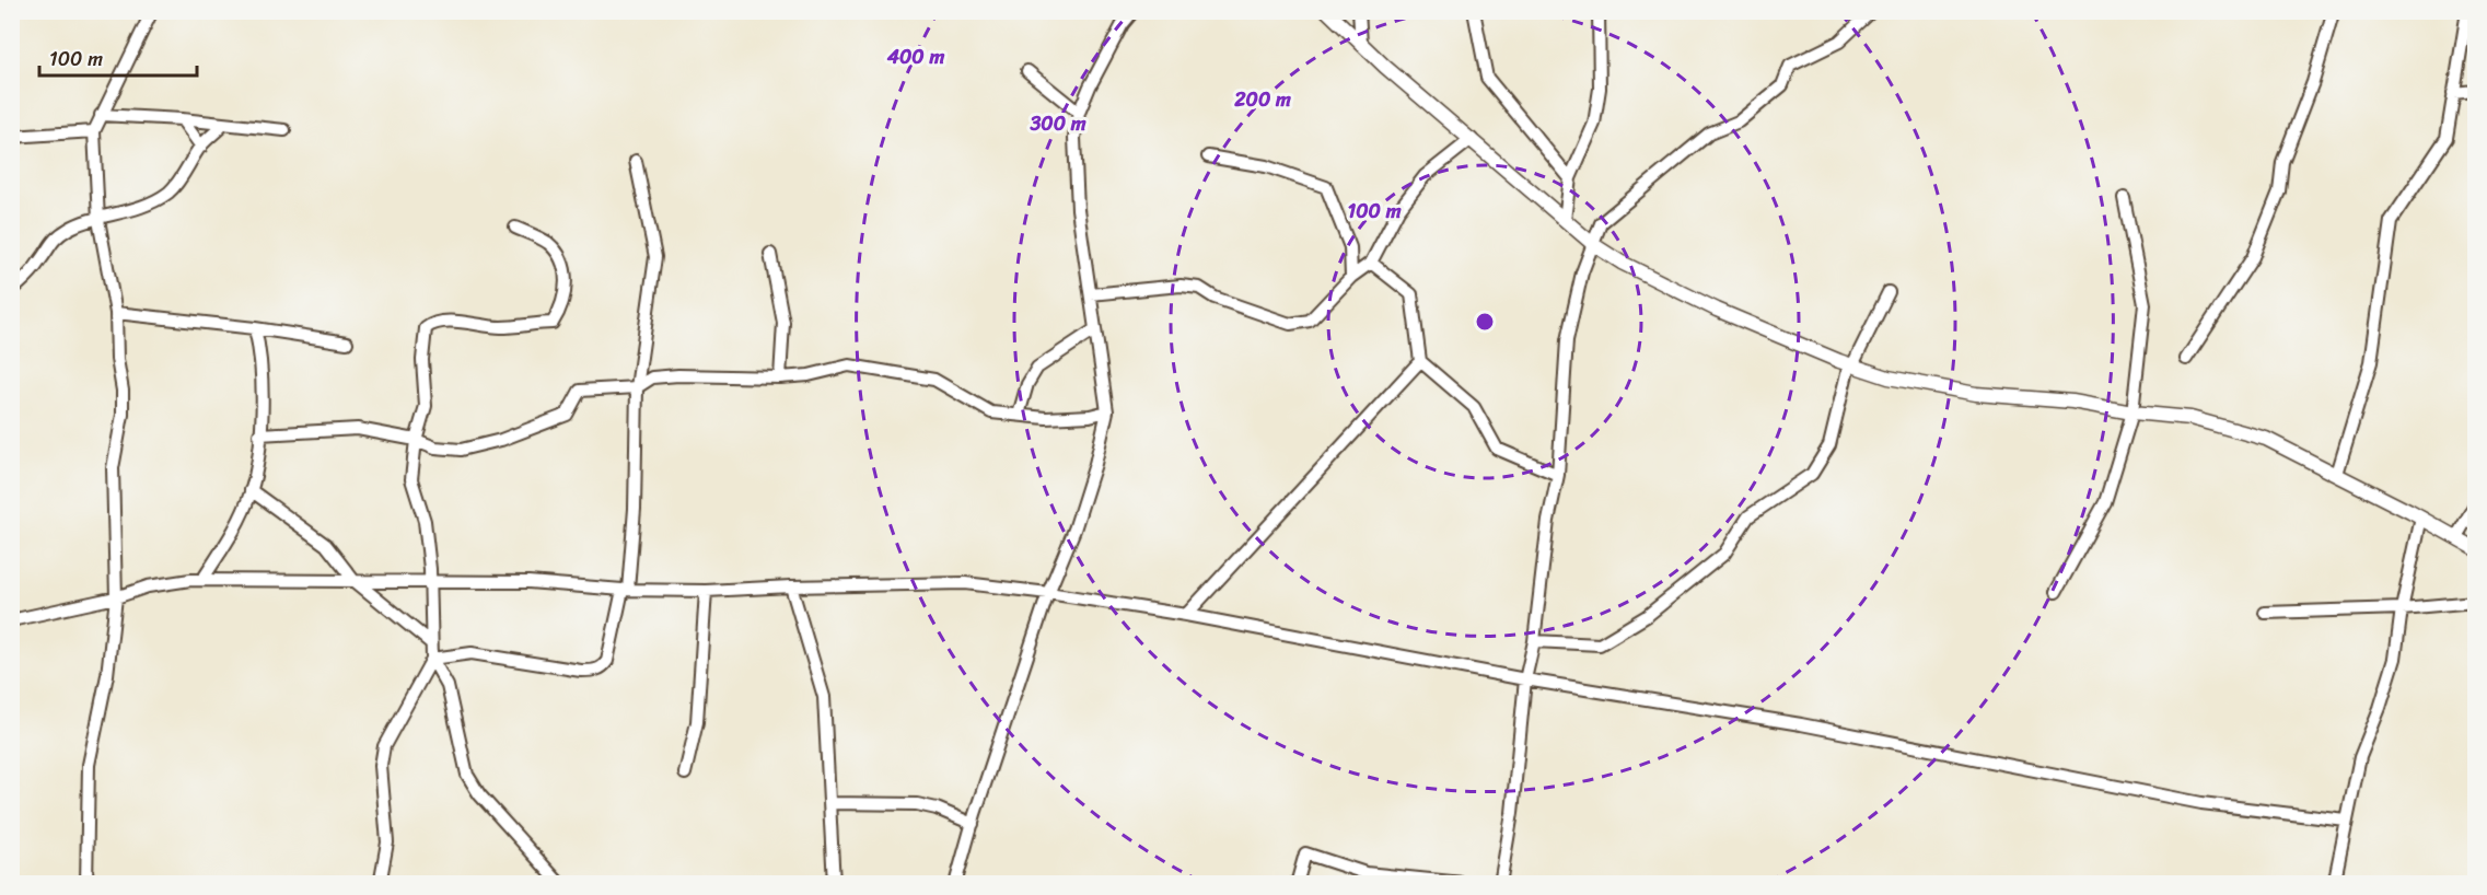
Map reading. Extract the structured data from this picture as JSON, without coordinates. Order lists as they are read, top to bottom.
{
  "scale_bar": "100 m",
  "rings": [
    "400 m",
    "200 m",
    "300 m",
    "100 m"
  ]
}
